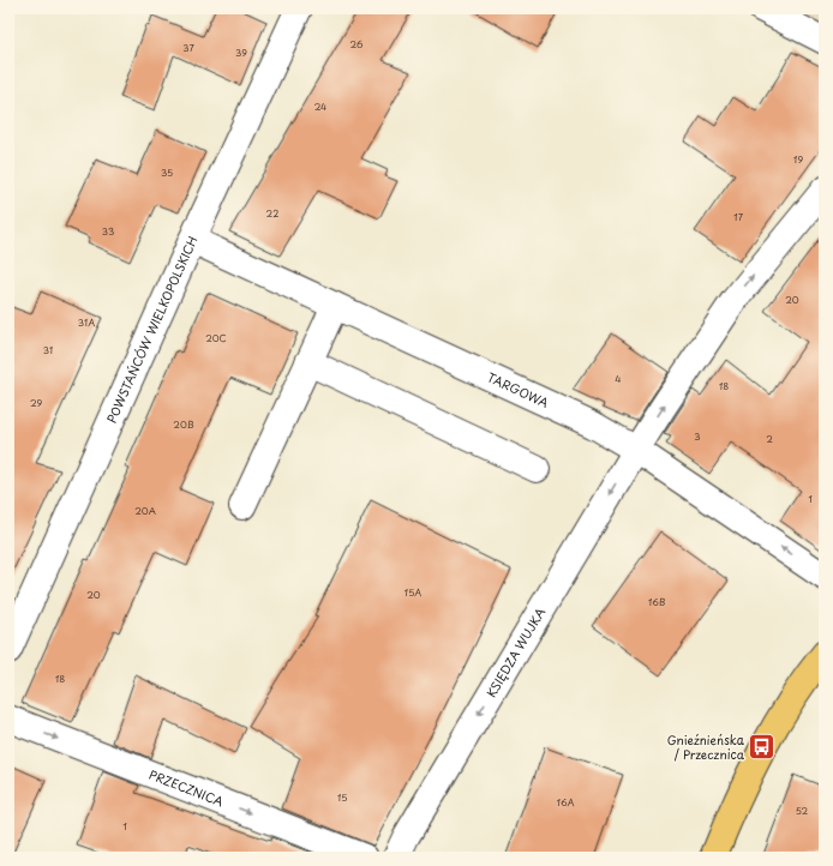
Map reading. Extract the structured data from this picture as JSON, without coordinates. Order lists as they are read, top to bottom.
{
  "streets": {
    "street": [
      "POWSTAŃCÓW WIELKOPOLSKICH",
      "TARGOWA",
      "KSIĘDZA WUJKA",
      "PRZECZNICA"
    ]
  },
  "crossings": [
    ["POWSTAŃCÓW WIELKOPOLSKICH", "TARGOWA"],
    ["TARGOWA", "KSIĘDZA WUJKA"]
  ],
  "one_way": ["PRZECZNICA"],
  "places": {
    "bus stop": ["Gnieźnieńska / Przecznica"]
  },
  "house_numbers": [
    "26",
    "37",
    "39",
    "24",
    "19",
    "35",
    "22",
    "17",
    "33",
    "20",
    "31A",
    "20C",
    "31",
    "4",
    "18",
    "29",
    "20B",
    "3",
    "2",
    "1",
    "20A",
    "15A",
    "20",
    "16B",
    "18",
    "15",
    "16A",
    "52",
    "1"
  ]
}
